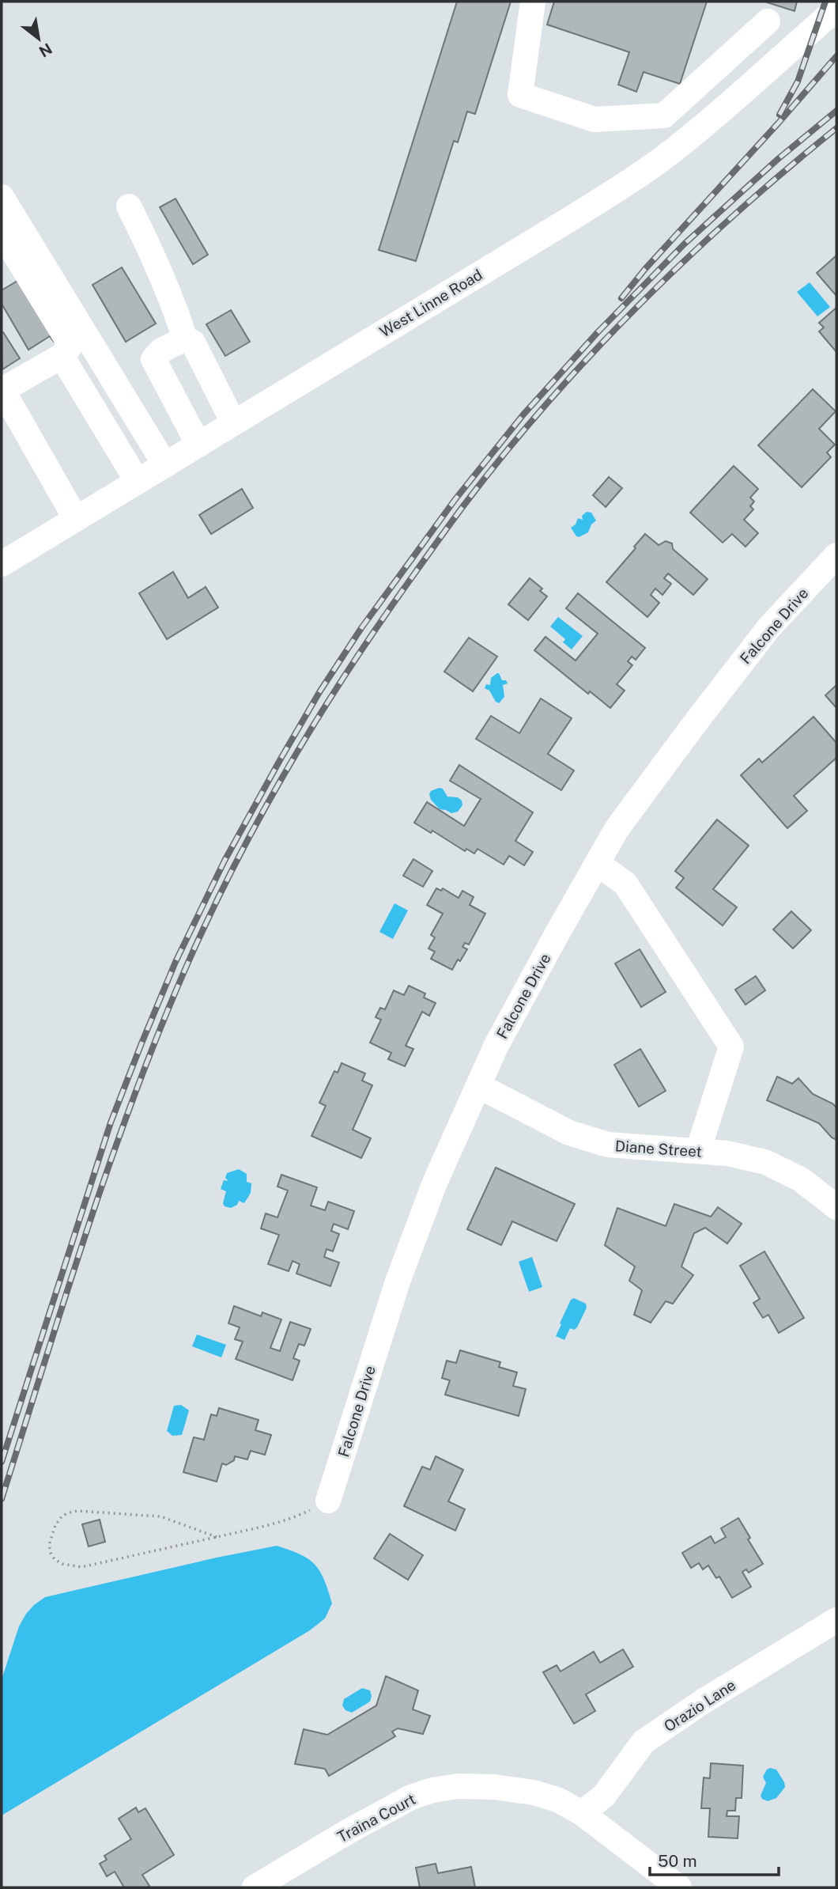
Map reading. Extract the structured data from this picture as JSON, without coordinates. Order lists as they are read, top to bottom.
{
  "streets": {
    "street": [
      "West Linne Road",
      "Falcone Drive",
      "Diane Street",
      "Orazio Lane",
      "Traina Court"
    ]
  },
  "crossings": [
    ["Falcone Drive", "Diane Street"],
    ["Orazio Lane", "Traina Court"]
  ],
  "scale_bar": "50 m",
  "north": "bottom right"
}
